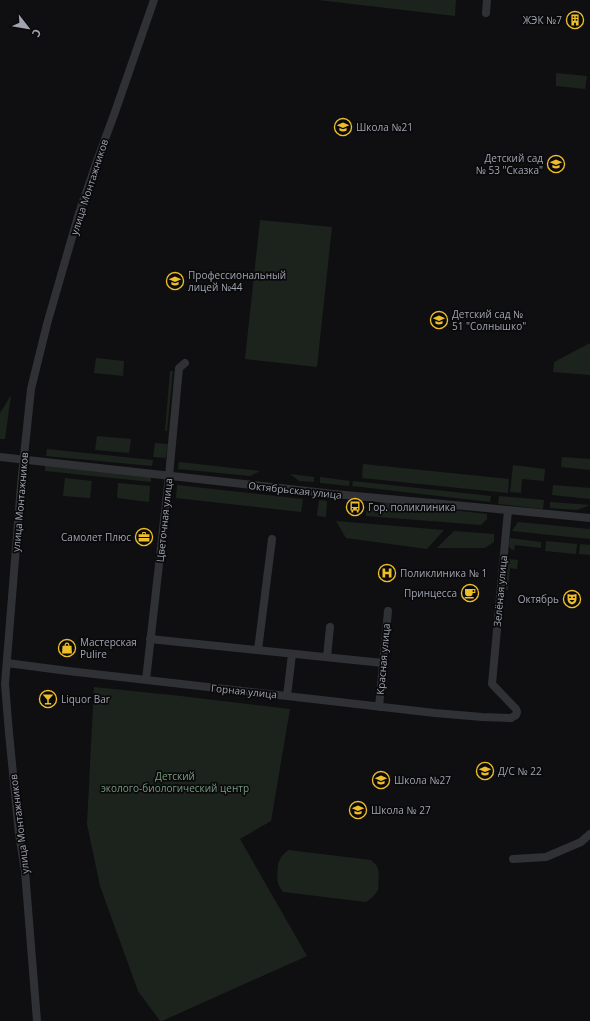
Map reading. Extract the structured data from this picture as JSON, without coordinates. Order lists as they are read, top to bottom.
{
  "streets": {
    "street": [
      "улица Монтажников",
      "Октябрьская улица",
      "Цветочная улица",
      "Зелёная улица",
      "Красная улица",
      "Горная улица"
    ]
  },
  "crossings": [
    ["улица Монтажников", "Октябрьская улица"],
    ["улица Монтажников", "Горная улица"],
    ["Октябрьская улица", "Цветочная улица"],
    ["Октябрьская улица", "Зелёная улица"],
    ["Цветочная улица", "Горная улица"],
    ["Зелёная улица", "Горная улица"],
    ["Красная улица", "Горная улица"]
  ],
  "parks": ["Детский эколого-биологический центр"],
  "places": {
    "building": ["ЖЭК №7"],
    "school or university": [
      "Школа №21",
      "Детский сад № 53 \"Сказка\"",
      "Профессиональный лицей №44",
      "Детский сад № 51 \"Солнышко\"",
      "Д/С № 22",
      "Школа №27",
      "Школа № 27"
    ],
    "bus stop": ["Гор. поликлиника"],
    "office": ["Самолет Плюс"],
    "hospital": ["Поликлиника № 1"],
    "cafe": ["Принцесса"],
    "theatre": ["Октябрь"],
    "shop": ["Мастерская Pulire"],
    "bar": ["Liquor Bar"]
  },
  "north": "bottom right"
}
